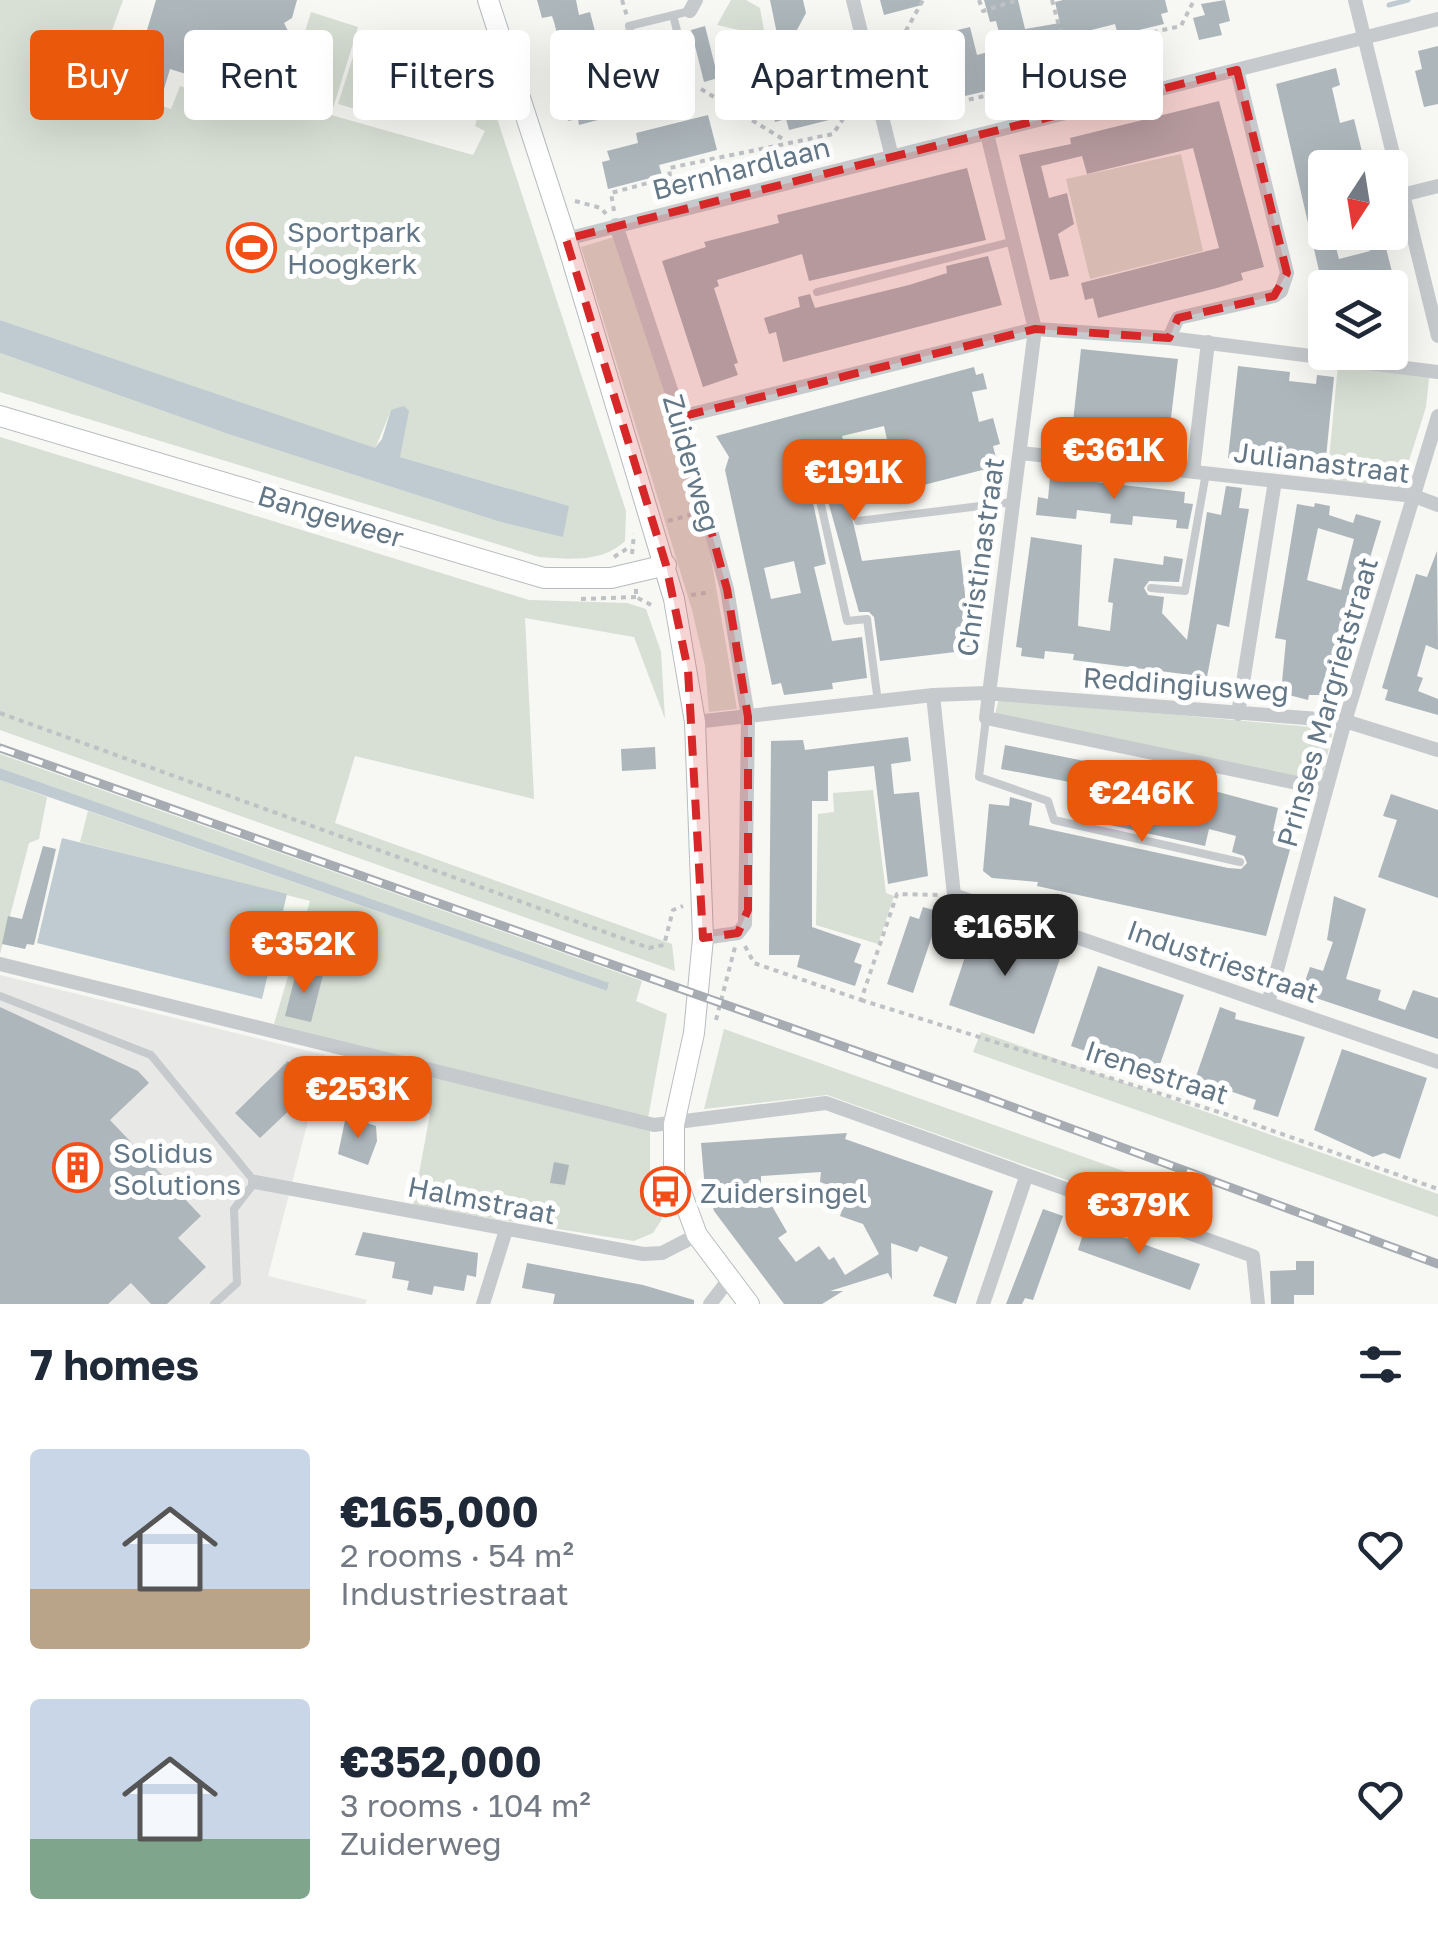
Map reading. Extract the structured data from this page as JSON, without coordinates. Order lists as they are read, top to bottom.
{
  "streets": {
    "street": [
      "Bernhardlaan",
      "Julianastraat",
      "Zuiderweg",
      "Bangeweer",
      "Christinastraat",
      "Reddingiusweg",
      "Prinses Margrietstraat",
      "Industriestraat",
      "Halmstraat"
    ],
    "path": ["Irenestraat"]
  },
  "crossings": [
    ["Bernhardlaan", "Zuiderweg"],
    ["Bernhardlaan", "Christinastraat"],
    ["Julianastraat", "Christinastraat"],
    ["Julianastraat", "Prinses Margrietstraat"],
    ["Zuiderweg", "Bangeweer"],
    ["Zuiderweg", "Reddingiusweg"],
    ["Zuiderweg", "Irenestraat"],
    ["Zuiderweg", "Halmstraat"],
    ["Christinastraat", "Reddingiusweg"],
    ["Reddingiusweg", "Prinses Margrietstraat"],
    ["Prinses Margrietstraat", "Industriestraat"]
  ],
  "places": {
    "sports": ["Sportpark Hoogkerk"],
    "building": ["Solidus Solutions"],
    "bus stop": ["Zuidersingel"]
  },
  "north": "bottom",
  "page": {
    "chip": [
      "Buy",
      "Rent",
      "Filters",
      "New",
      "Apartment",
      "House"
    ],
    "price": [
      "€361K",
      "€191K",
      "€246K",
      "€165K",
      "€352K",
      "€253K",
      "€379K"
    ],
    "heading": "7 homes",
    "list": [
      {
        "name": "€165,000",
        "note": "2 rooms · 54 m² · Industriestraat"
      },
      {
        "name": "€352,000",
        "note": "3 rooms · 104 m² · Zuiderweg"
      }
    ]
  }
}
